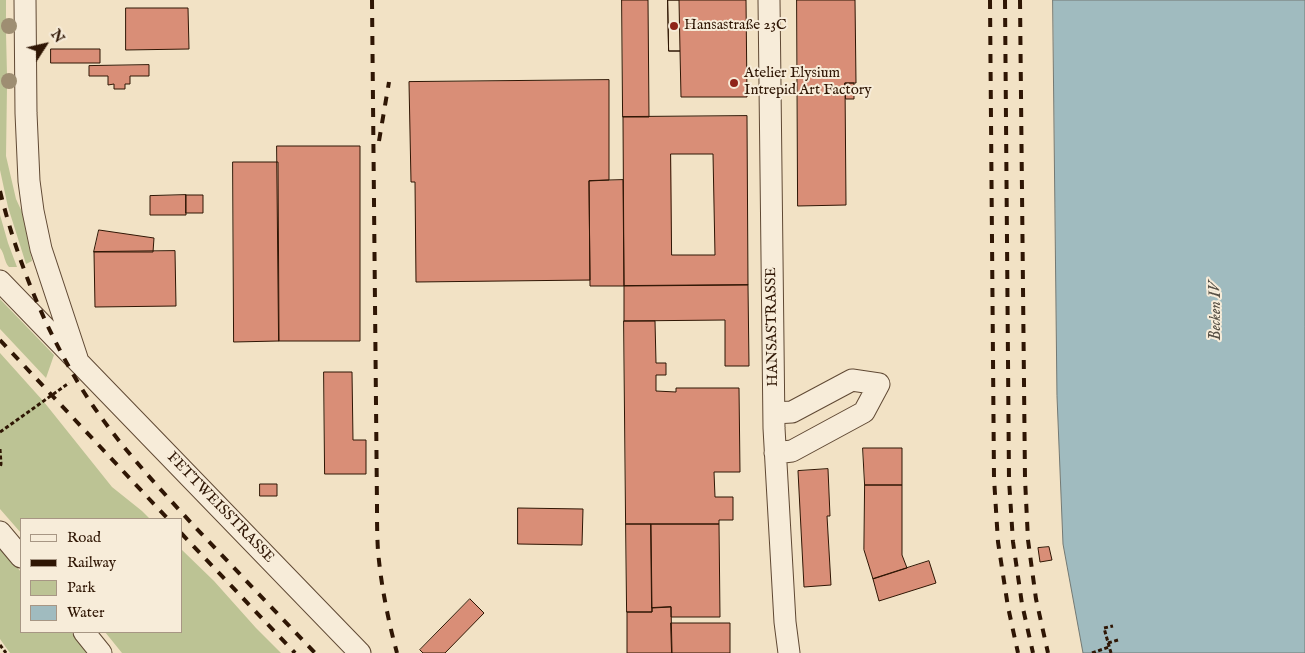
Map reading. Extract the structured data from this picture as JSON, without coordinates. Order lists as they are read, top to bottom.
{
  "streets": {
    "street": ["HANSASTRASSE", "FETTWEISSTRASSE"]
  },
  "water": ["Becken IV"],
  "places": ["Hansastraße 23C", "Atelier Elysium Intrepid Art Factory"],
  "legend": [
    "Road",
    "Railway",
    "Park",
    "Water"
  ],
  "north": "top right"
}
